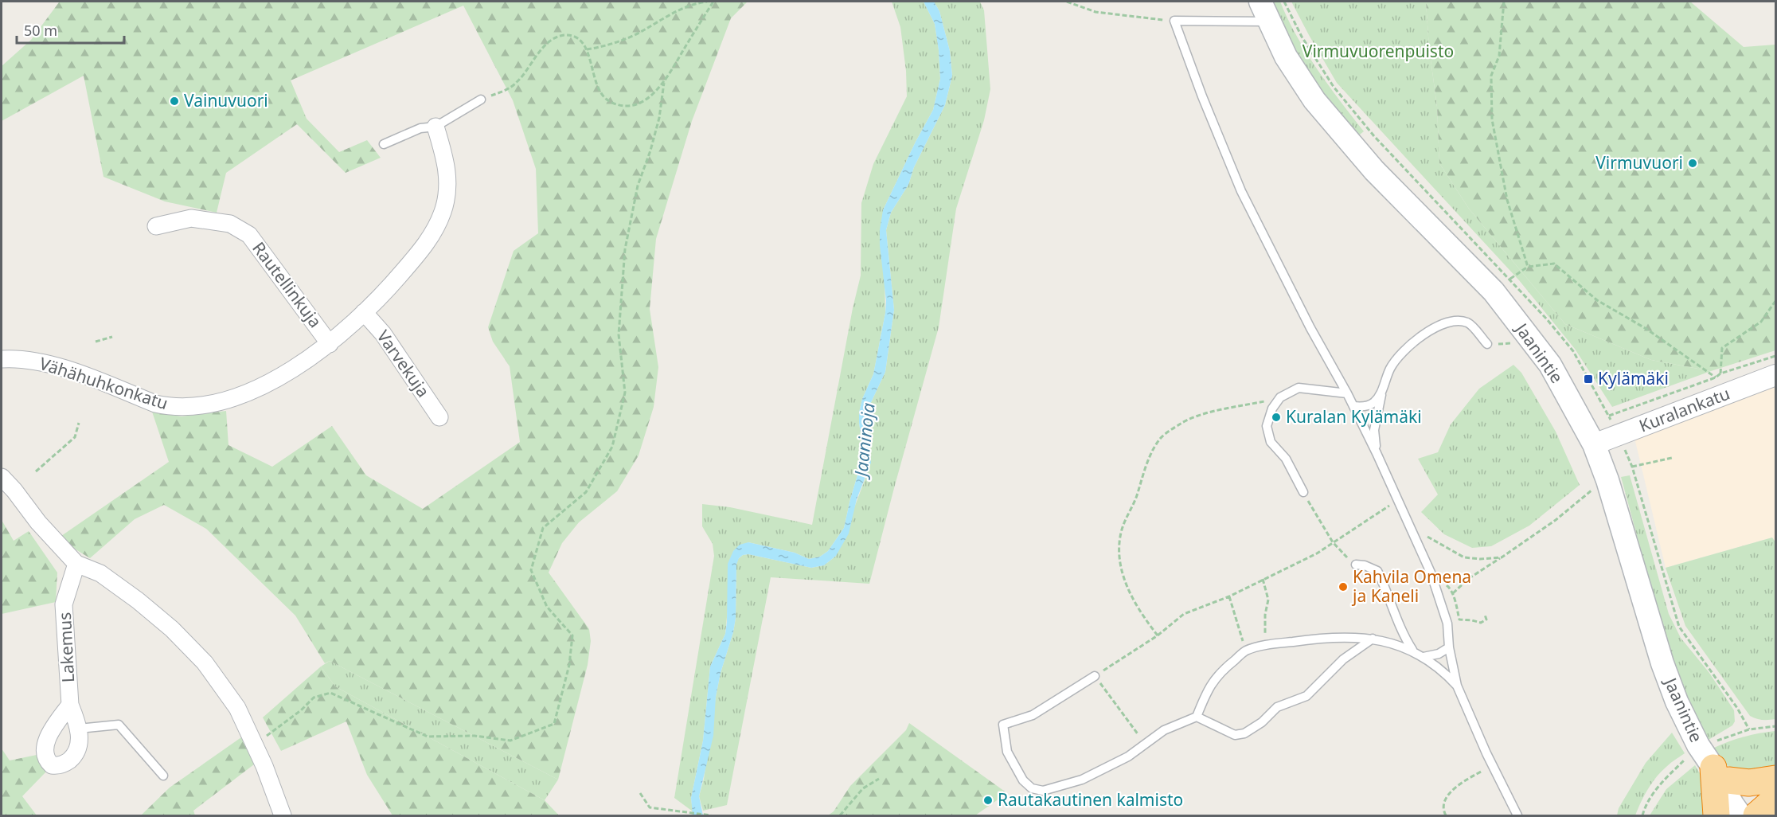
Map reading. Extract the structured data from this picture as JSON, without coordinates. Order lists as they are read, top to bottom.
{
  "streets": {
    "main road": ["Jaanintie"],
    "street": [
      "Rautellinkuja",
      "Varvekuja",
      "Vähähuhkonkatu",
      "Kuralankatu",
      "Lakemus"
    ]
  },
  "crossings": [
    ["Rautellinkuja", "Vähähuhkonkatu"],
    ["Jaanintie", "Kuralankatu"],
    ["Varvekuja", "Vähähuhkonkatu"]
  ],
  "water": ["Jaaninoja"],
  "parks": ["Virmuvuorenpuisto"],
  "places": {
    "other": [
      "Vainuvuori",
      "Virmuvuori",
      "Kuralan Kylämäki",
      "Kahvila Omena ja Kaneli",
      "Rautakautinen kalmisto"
    ],
    "transit": ["Kylämäki"]
  },
  "scale_bar": "50 m"
}
